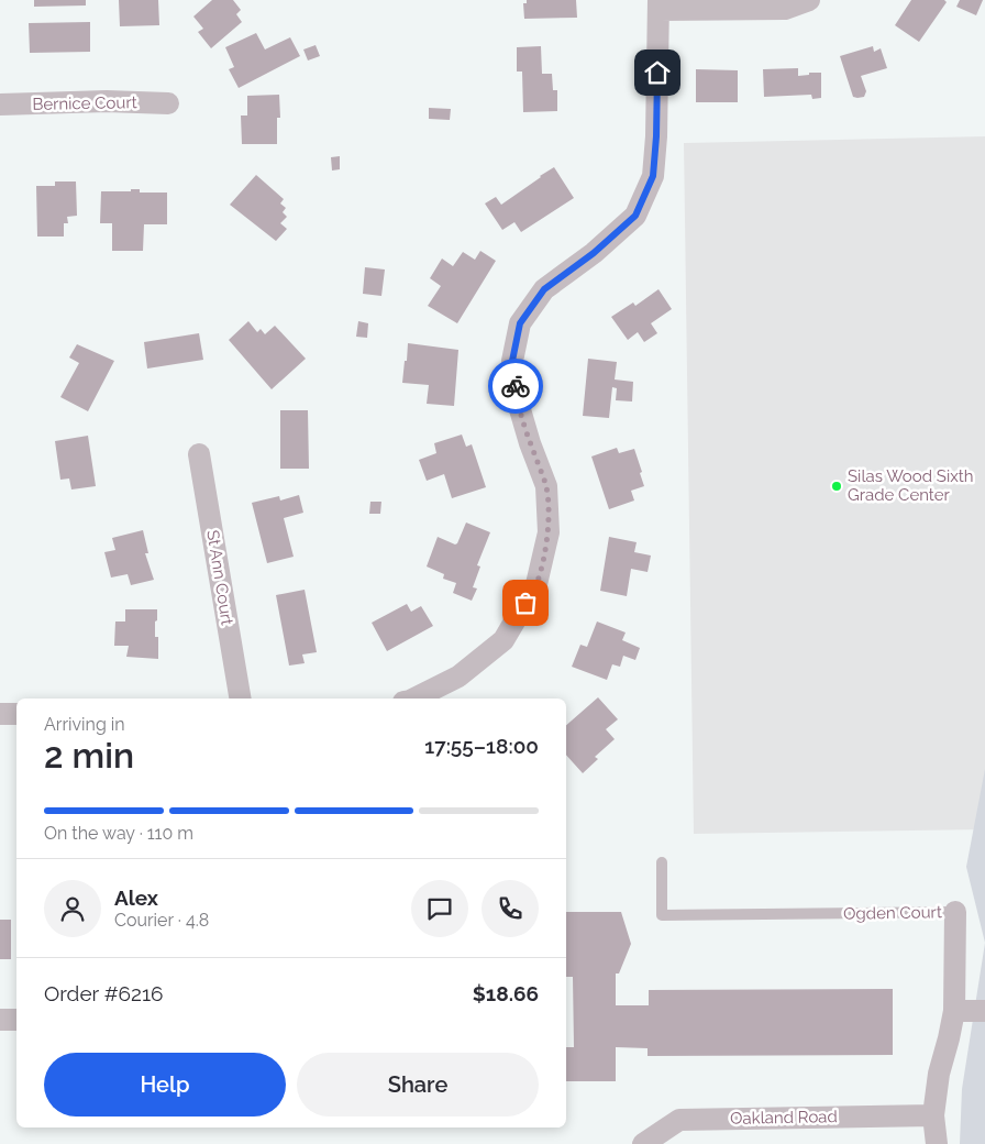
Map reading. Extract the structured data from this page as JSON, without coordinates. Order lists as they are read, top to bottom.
{
  "streets": {
    "street": [
      "Bernice Court",
      "St Ann Court",
      "Ogden Court",
      "Oakland Road"
    ]
  },
  "crossings": [
    ["Ogden Court", "Oakland Road"]
  ],
  "places": ["Silas Wood Sixth Grade Center"],
  "page": {
    "heading": ["2 min", "Arriving in", "17:55–18:00"],
    "panel": [
      "Alex",
      "Courier · 4.8",
      "Order #6216",
      "$18.66"
    ],
    "bar": "On the way · 110 m",
    "buttons": ["Help", "Share"]
  }
}
